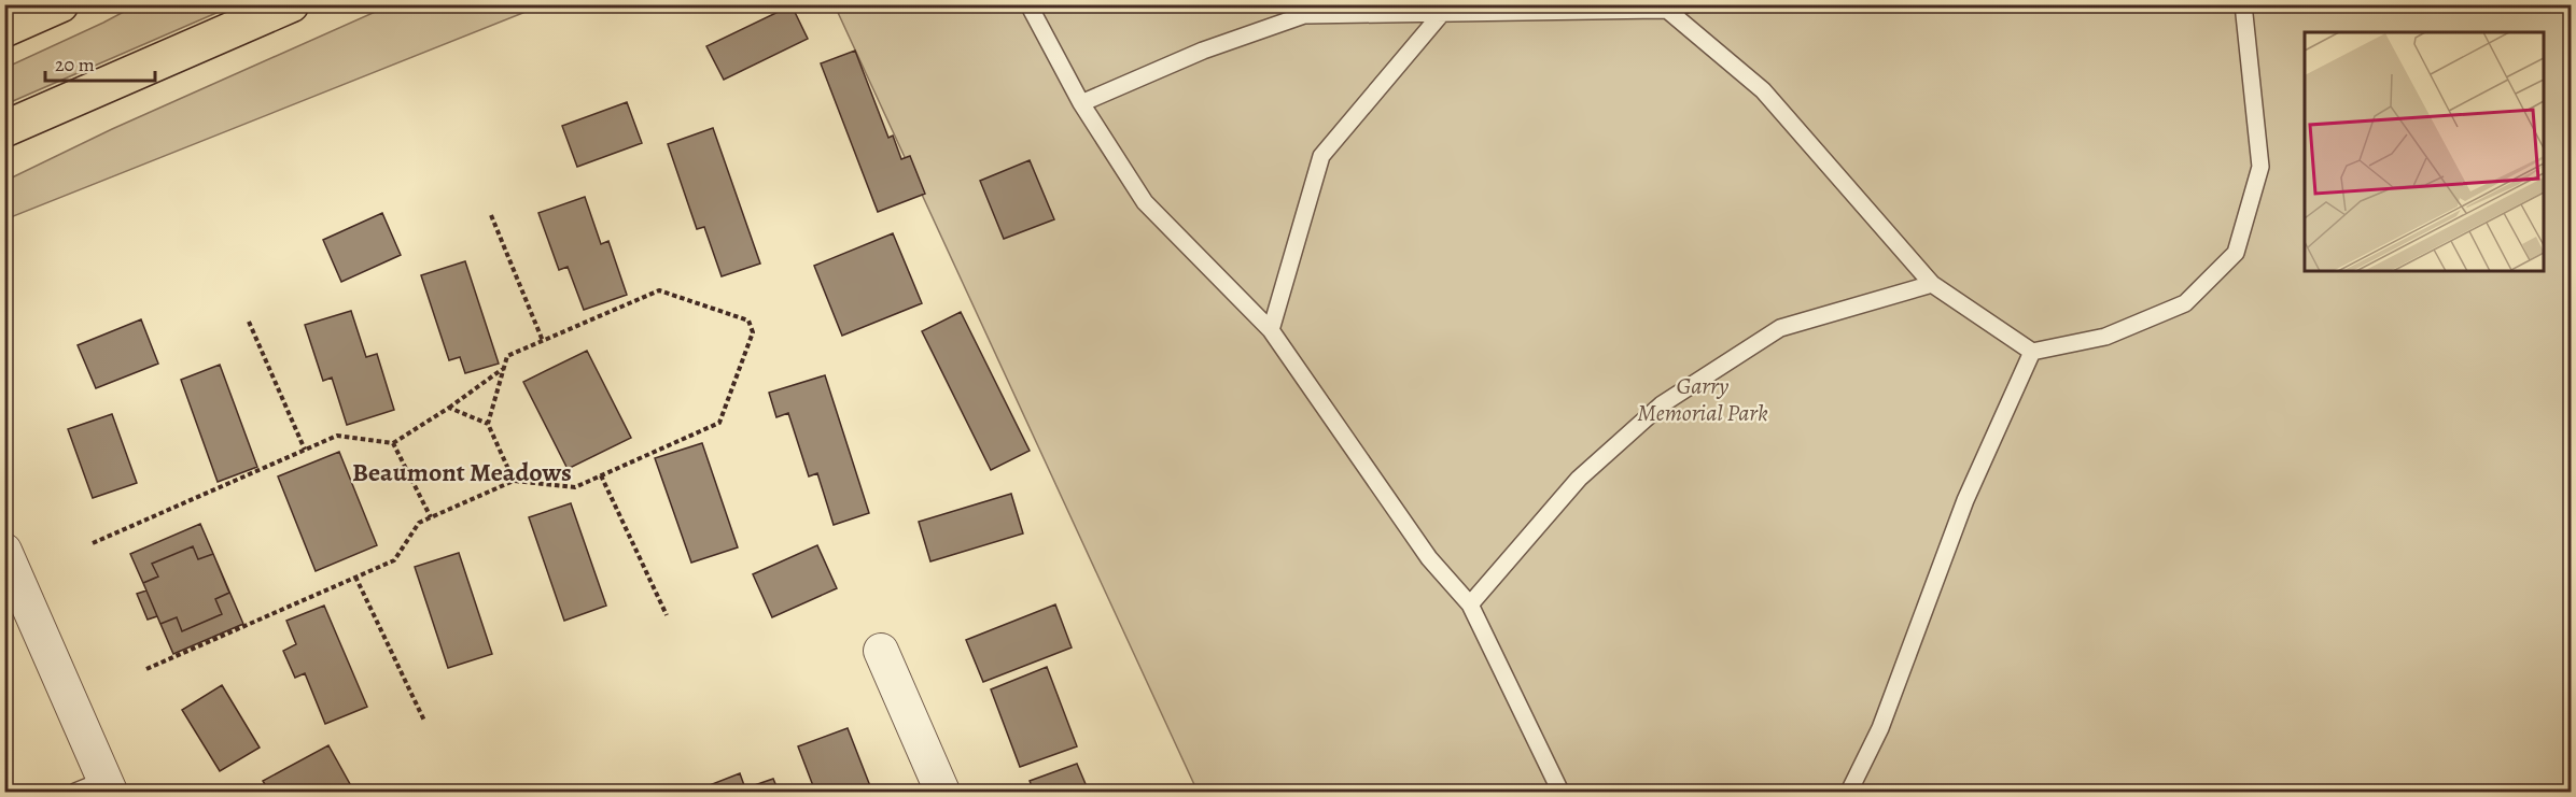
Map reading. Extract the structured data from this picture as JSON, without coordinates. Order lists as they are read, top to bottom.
{
  "districts": ["Beaumont Meadows"],
  "parks": ["Garry Memorial Park"],
  "scale_bar": "20 m"
}
